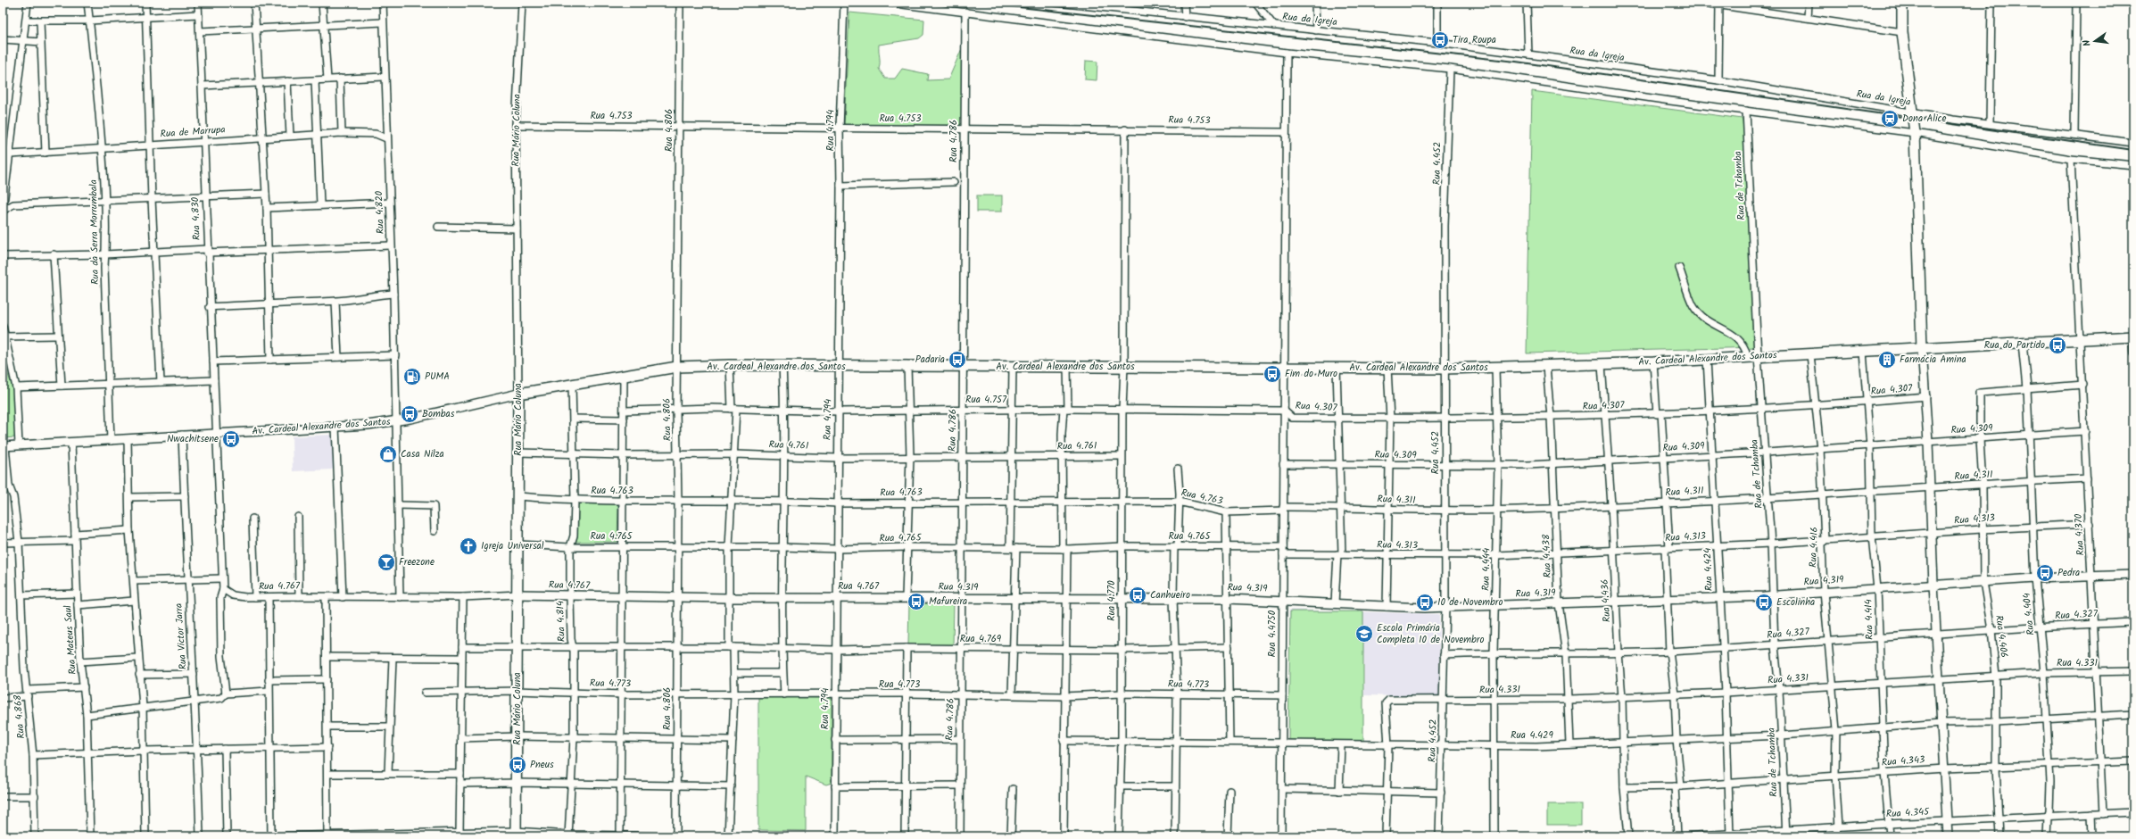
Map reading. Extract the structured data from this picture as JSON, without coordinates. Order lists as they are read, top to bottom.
{
  "streets": {
    "main road": ["Rua Mário Coluna", "Av. Cardeal Alexandre dos Santos"],
    "street": [
      "Rua da Igreja",
      "Rua 4.753",
      "Rua 4.806",
      "Rua 4.794",
      "Rua de Marrupa",
      "Rua 4.786",
      "Rua 4.452",
      "Rua de Tchamba",
      "Rua 4.820",
      "Rua 4.830",
      "Rua da Serra Morrumbala",
      "Rua 4.307",
      "Rua 4.757",
      "Rua 4.309",
      "Rua 4.761",
      "Rua 4.311",
      "Rua 4.763",
      "Rua 4.313",
      "Rua 4.370",
      "Rua 4.765",
      "Rua 4.416",
      "Rua 4.438",
      "Rua 4.444",
      "Rua 4.424",
      "Rua 4.319",
      "Rua 4.767",
      "Rua 4.770",
      "Rua 4.436",
      "Rua 4.404",
      "Rua 4.327",
      "Rua 4.414",
      "Rua 4.814",
      "Rua 4.4750",
      "Rua Victor Jarra",
      "Rua 4.406",
      "Rua 4.769",
      "Rua Mateus Saul",
      "Rua 4.331",
      "Rua 4.773",
      "Rua 4.868",
      "Rua 4.429",
      "Rua 4.343",
      "Rua 4.345"
    ]
  },
  "crossings": [
    ["Rua 4.753", "Rua Mário Coluna"],
    ["Rua 4.753", "Rua 4.806"],
    ["Rua 4.753", "Rua 4.794"],
    ["Rua 4.753", "Rua 4.786"],
    ["Rua 4.753", "Rua 4.770"],
    ["Rua 4.753", "Rua 4.4750"],
    ["Rua Mário Coluna", "Av. Cardeal Alexandre dos Santos"],
    ["Rua Mário Coluna", "Rua 4.761"],
    ["Rua Mário Coluna", "Rua 4.763"],
    ["Rua Mário Coluna", "Rua 4.765"],
    ["Rua Mário Coluna", "Rua 4.767"],
    ["Rua Mário Coluna", "Rua 4.769"],
    ["Rua Mário Coluna", "Rua 4.773"],
    ["Rua 4.806", "Av. Cardeal Alexandre dos Santos"],
    ["Rua 4.806", "Rua 4.757"],
    ["Rua 4.806", "Rua 4.761"],
    ["Rua 4.806", "Rua 4.763"],
    ["Rua 4.806", "Rua 4.765"],
    ["Rua 4.806", "Rua 4.767"],
    ["Rua 4.806", "Rua 4.769"],
    ["Rua 4.806", "Rua 4.773"],
    ["Rua 4.794", "Av. Cardeal Alexandre dos Santos"],
    ["Rua 4.794", "Rua 4.757"],
    ["Rua 4.794", "Rua 4.761"],
    ["Rua 4.794", "Rua 4.763"],
    ["Rua 4.794", "Rua 4.765"],
    ["Rua 4.794", "Rua 4.767"],
    ["Rua 4.794", "Rua 4.769"],
    ["Rua 4.794", "Rua 4.773"],
    ["Rua de Marrupa", "Rua 4.830"],
    ["Rua de Marrupa", "Rua da Serra Morrumbala"],
    ["Rua 4.786", "Av. Cardeal Alexandre dos Santos"],
    ["Rua 4.786", "Rua 4.757"],
    ["Rua 4.786", "Rua 4.761"],
    ["Rua 4.786", "Rua 4.763"],
    ["Rua 4.786", "Rua 4.765"],
    ["Rua 4.786", "Rua 4.319"],
    ["Rua 4.786", "Rua 4.769"],
    ["Rua 4.786", "Rua 4.773"],
    ["Rua 4.452", "Av. Cardeal Alexandre dos Santos"],
    ["Rua 4.452", "Rua 4.307"],
    ["Rua 4.452", "Rua 4.309"],
    ["Rua 4.452", "Rua 4.311"],
    ["Rua 4.452", "Rua 4.313"],
    ["Rua 4.452", "Rua 4.319"],
    ["Rua 4.452", "Rua 4.327"],
    ["Rua 4.452", "Rua 4.331"],
    ["Rua 4.452", "Rua 4.429"],
    ["Rua de Tchamba", "Av. Cardeal Alexandre dos Santos"],
    ["Rua de Tchamba", "Rua 4.307"],
    ["Rua de Tchamba", "Rua 4.309"],
    ["Rua de Tchamba", "Rua 4.311"],
    ["Rua de Tchamba", "Rua 4.313"],
    ["Rua de Tchamba", "Rua 4.319"],
    ["Rua de Tchamba", "Rua 4.327"],
    ["Rua de Tchamba", "Rua 4.331"],
    ["Rua de Tchamba", "Rua 4.429"],
    ["Rua de Tchamba", "Rua 4.343"],
    ["Rua de Tchamba", "Rua 4.345"],
    ["Rua 4.820", "Av. Cardeal Alexandre dos Santos"],
    ["Rua 4.820", "Rua 4.767"],
    ["Rua 4.830", "Av. Cardeal Alexandre dos Santos"],
    ["Rua 4.830", "Rua 4.767"],
    ["Rua da Serra Morrumbala", "Av. Cardeal Alexandre dos Santos"],
    ["Av. Cardeal Alexandre dos Santos", "Rua 4.370"],
    ["Av. Cardeal Alexandre dos Santos", "Rua 4.416"],
    ["Av. Cardeal Alexandre dos Santos", "Rua 4.438"],
    ["Av. Cardeal Alexandre dos Santos", "Rua 4.444"],
    ["Av. Cardeal Alexandre dos Santos", "Rua 4.424"],
    ["Av. Cardeal Alexandre dos Santos", "Rua 4.770"],
    ["Av. Cardeal Alexandre dos Santos", "Rua 4.436"],
    ["Av. Cardeal Alexandre dos Santos", "Rua 4.414"],
    ["Av. Cardeal Alexandre dos Santos", "Rua 4.814"],
    ["Av. Cardeal Alexandre dos Santos", "Rua 4.4750"],
    ["Av. Cardeal Alexandre dos Santos", "Rua Victor Jarra"],
    ["Av. Cardeal Alexandre dos Santos", "Rua Mateus Saul"],
    ["Av. Cardeal Alexandre dos Santos", "Rua 4.868"],
    ["Rua 4.307", "Rua 4.757"],
    ["Rua 4.307", "Rua 4.416"],
    ["Rua 4.307", "Rua 4.438"],
    ["Rua 4.307", "Rua 4.444"],
    ["Rua 4.307", "Rua 4.424"],
    ["Rua 4.307", "Rua 4.436"],
    ["Rua 4.307", "Rua 4.414"],
    ["Rua 4.307", "Rua 4.4750"],
    ["Rua 4.757", "Rua 4.770"],
    ["Rua 4.757", "Rua 4.4750"],
    ["Rua 4.309", "Rua 4.370"],
    ["Rua 4.309", "Rua 4.416"],
    ["Rua 4.309", "Rua 4.438"],
    ["Rua 4.309", "Rua 4.444"],
    ["Rua 4.309", "Rua 4.424"],
    ["Rua 4.309", "Rua 4.436"],
    ["Rua 4.309", "Rua 4.404"],
    ["Rua 4.309", "Rua 4.414"],
    ["Rua 4.309", "Rua 4.4750"],
    ["Rua 4.309", "Rua 4.406"],
    ["Rua 4.761", "Rua 4.770"],
    ["Rua 4.761", "Rua 4.814"],
    ["Rua 4.311", "Rua 4.763"],
    ["Rua 4.311", "Rua 4.370"],
    ["Rua 4.311", "Rua 4.416"],
    ["Rua 4.311", "Rua 4.438"],
    ["Rua 4.311", "Rua 4.444"],
    ["Rua 4.311", "Rua 4.424"],
    ["Rua 4.311", "Rua 4.436"],
    ["Rua 4.311", "Rua 4.404"],
    ["Rua 4.311", "Rua 4.414"],
    ["Rua 4.311", "Rua 4.4750"],
    ["Rua 4.311", "Rua 4.406"],
    ["Rua 4.763", "Rua 4.770"],
    ["Rua 4.763", "Rua 4.814"],
    ["Rua 4.763", "Rua 4.4750"],
    ["Rua 4.313", "Rua 4.370"],
    ["Rua 4.313", "Rua 4.416"],
    ["Rua 4.313", "Rua 4.438"],
    ["Rua 4.313", "Rua 4.444"],
    ["Rua 4.313", "Rua 4.424"],
    ["Rua 4.313", "Rua 4.436"],
    ["Rua 4.313", "Rua 4.404"],
    ["Rua 4.313", "Rua 4.414"],
    ["Rua 4.313", "Rua 4.4750"],
    ["Rua 4.313", "Rua 4.406"],
    ["Rua 4.370", "Rua 4.319"],
    ["Rua 4.370", "Rua 4.327"],
    ["Rua 4.370", "Rua 4.331"],
    ["Rua 4.370", "Rua 4.429"],
    ["Rua 4.370", "Rua 4.343"],
    ["Rua 4.370", "Rua 4.345"],
    ["Rua 4.765", "Rua 4.770"],
    ["Rua 4.765", "Rua 4.814"],
    ["Rua 4.765", "Rua 4.4750"],
    ["Rua 4.416", "Rua 4.319"],
    ["Rua 4.416", "Rua 4.327"],
    ["Rua 4.416", "Rua 4.331"],
    ["Rua 4.416", "Rua 4.429"],
    ["Rua 4.416", "Rua 4.343"],
    ["Rua 4.416", "Rua 4.345"],
    ["Rua 4.438", "Rua 4.319"],
    ["Rua 4.438", "Rua 4.327"],
    ["Rua 4.438", "Rua 4.331"],
    ["Rua 4.438", "Rua 4.429"],
    ["Rua 4.444", "Rua 4.319"],
    ["Rua 4.444", "Rua 4.327"],
    ["Rua 4.444", "Rua 4.331"],
    ["Rua 4.444", "Rua 4.429"],
    ["Rua 4.424", "Rua 4.319"],
    ["Rua 4.424", "Rua 4.327"],
    ["Rua 4.424", "Rua 4.331"],
    ["Rua 4.424", "Rua 4.429"],
    ["Rua 4.424", "Rua 4.343"],
    ["Rua 4.424", "Rua 4.345"],
    ["Rua 4.319", "Rua 4.767"],
    ["Rua 4.319", "Rua 4.770"],
    ["Rua 4.319", "Rua 4.436"],
    ["Rua 4.319", "Rua 4.404"],
    ["Rua 4.319", "Rua 4.414"],
    ["Rua 4.319", "Rua 4.4750"],
    ["Rua 4.319", "Rua 4.406"],
    ["Rua 4.767", "Rua 4.814"],
    ["Rua 4.770", "Rua 4.769"],
    ["Rua 4.770", "Rua 4.773"],
    ["Rua 4.770", "Rua 4.429"],
    ["Rua 4.436", "Rua 4.327"],
    ["Rua 4.436", "Rua 4.331"],
    ["Rua 4.436", "Rua 4.429"],
    ["Rua 4.436", "Rua 4.343"],
    ["Rua 4.404", "Rua 4.327"],
    ["Rua 4.404", "Rua 4.406"],
    ["Rua 4.404", "Rua 4.331"],
    ["Rua 4.404", "Rua 4.429"],
    ["Rua 4.404", "Rua 4.343"],
    ["Rua 4.404", "Rua 4.345"],
    ["Rua 4.327", "Rua 4.414"],
    ["Rua 4.327", "Rua 4.406"],
    ["Rua 4.414", "Rua 4.331"],
    ["Rua 4.414", "Rua 4.429"],
    ["Rua 4.414", "Rua 4.343"],
    ["Rua 4.414", "Rua 4.345"],
    ["Rua 4.814", "Rua 4.769"],
    ["Rua 4.814", "Rua 4.773"],
    ["Rua 4.4750", "Rua 4.773"],
    ["Rua 4.4750", "Rua 4.429"],
    ["Rua 4.406", "Rua 4.331"],
    ["Rua 4.406", "Rua 4.429"],
    ["Rua 4.406", "Rua 4.343"],
    ["Rua 4.406", "Rua 4.345"],
    ["Rua 4.331", "Rua 4.429"]
  ],
  "places": {
    "bus stop": [
      "Tira Roupa",
      "Rua do Partido",
      "Padaria",
      "Fim do Muro",
      "Bombas",
      "Nwachitsene",
      "Pedra",
      "Canhueiro",
      "Mafureira",
      "10 de Novembro",
      "Escolinha",
      "Pneus"
    ],
    "station": ["Dona Alice"],
    "building": ["Farmácia Amina"],
    "fuel station": ["PUMA"],
    "shop": ["Casa Nilza"],
    "church": ["Igreja Universal"],
    "bar": ["Freezone"],
    "school or university": ["Escola Primária Completa 10 de Novembro"]
  },
  "north": "left"
}
